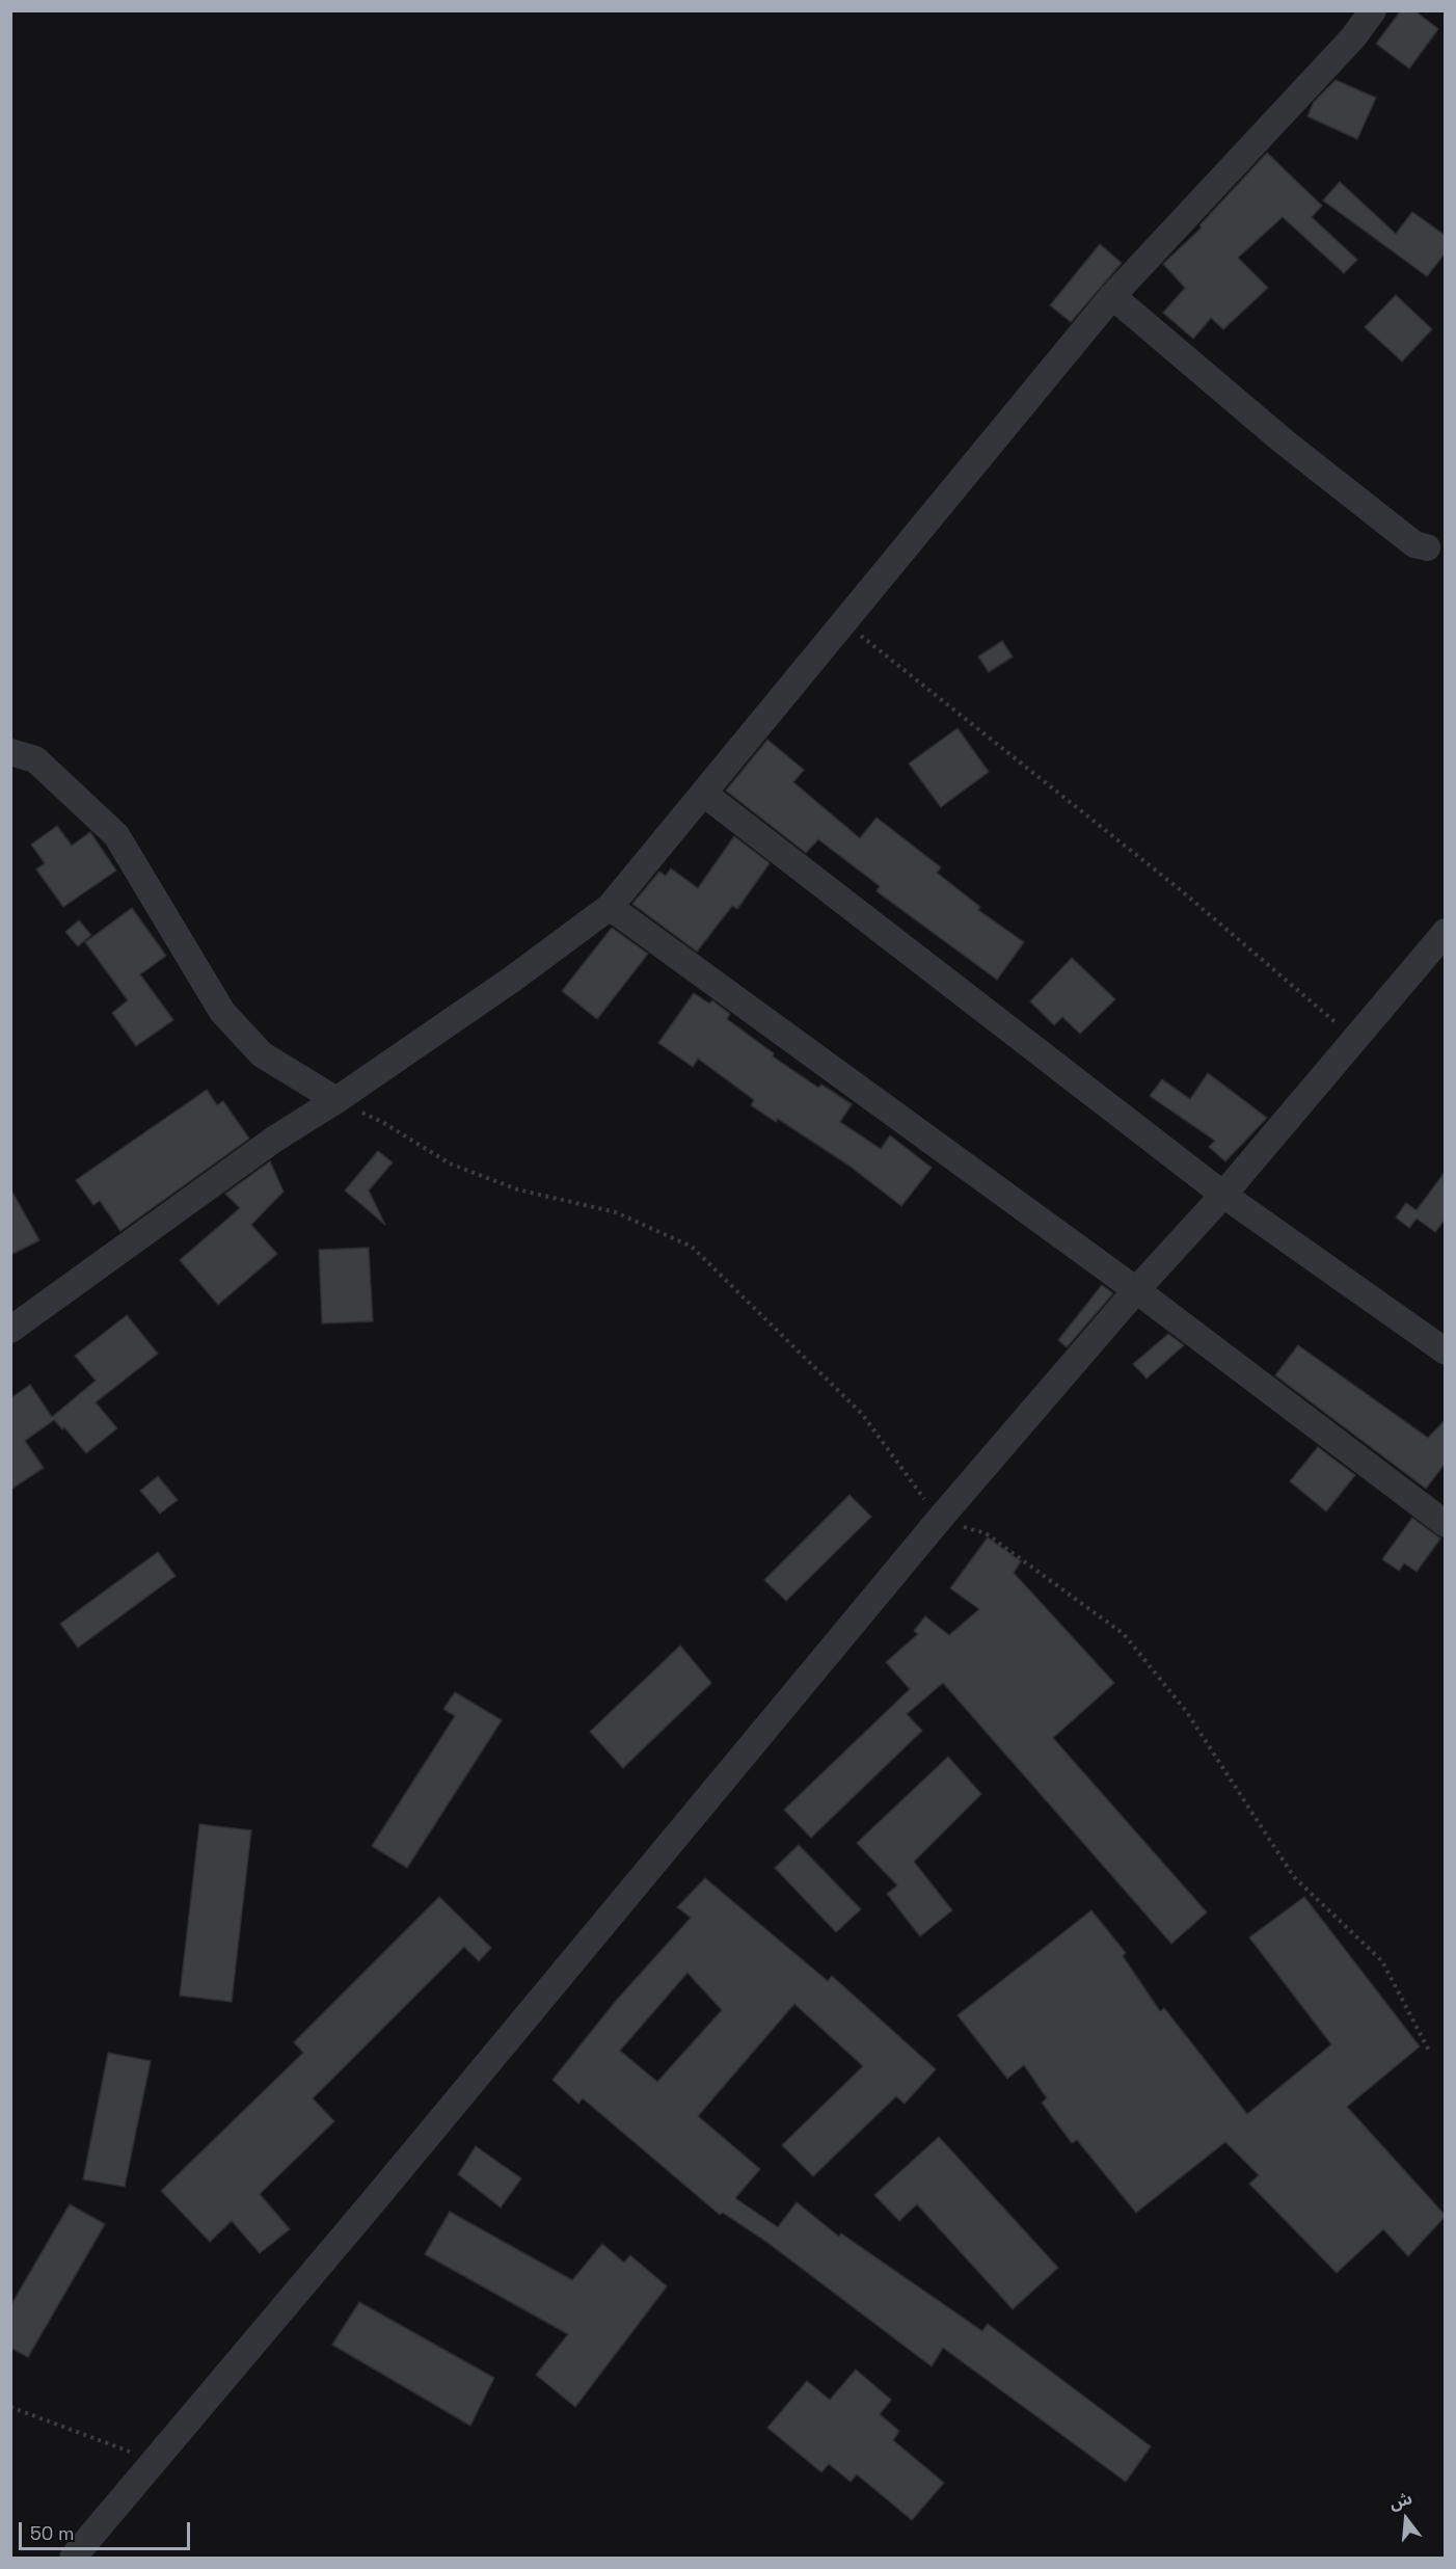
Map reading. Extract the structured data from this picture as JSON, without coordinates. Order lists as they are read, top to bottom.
{
  "scale_bar": "50 m",
  "north": "top"
}
